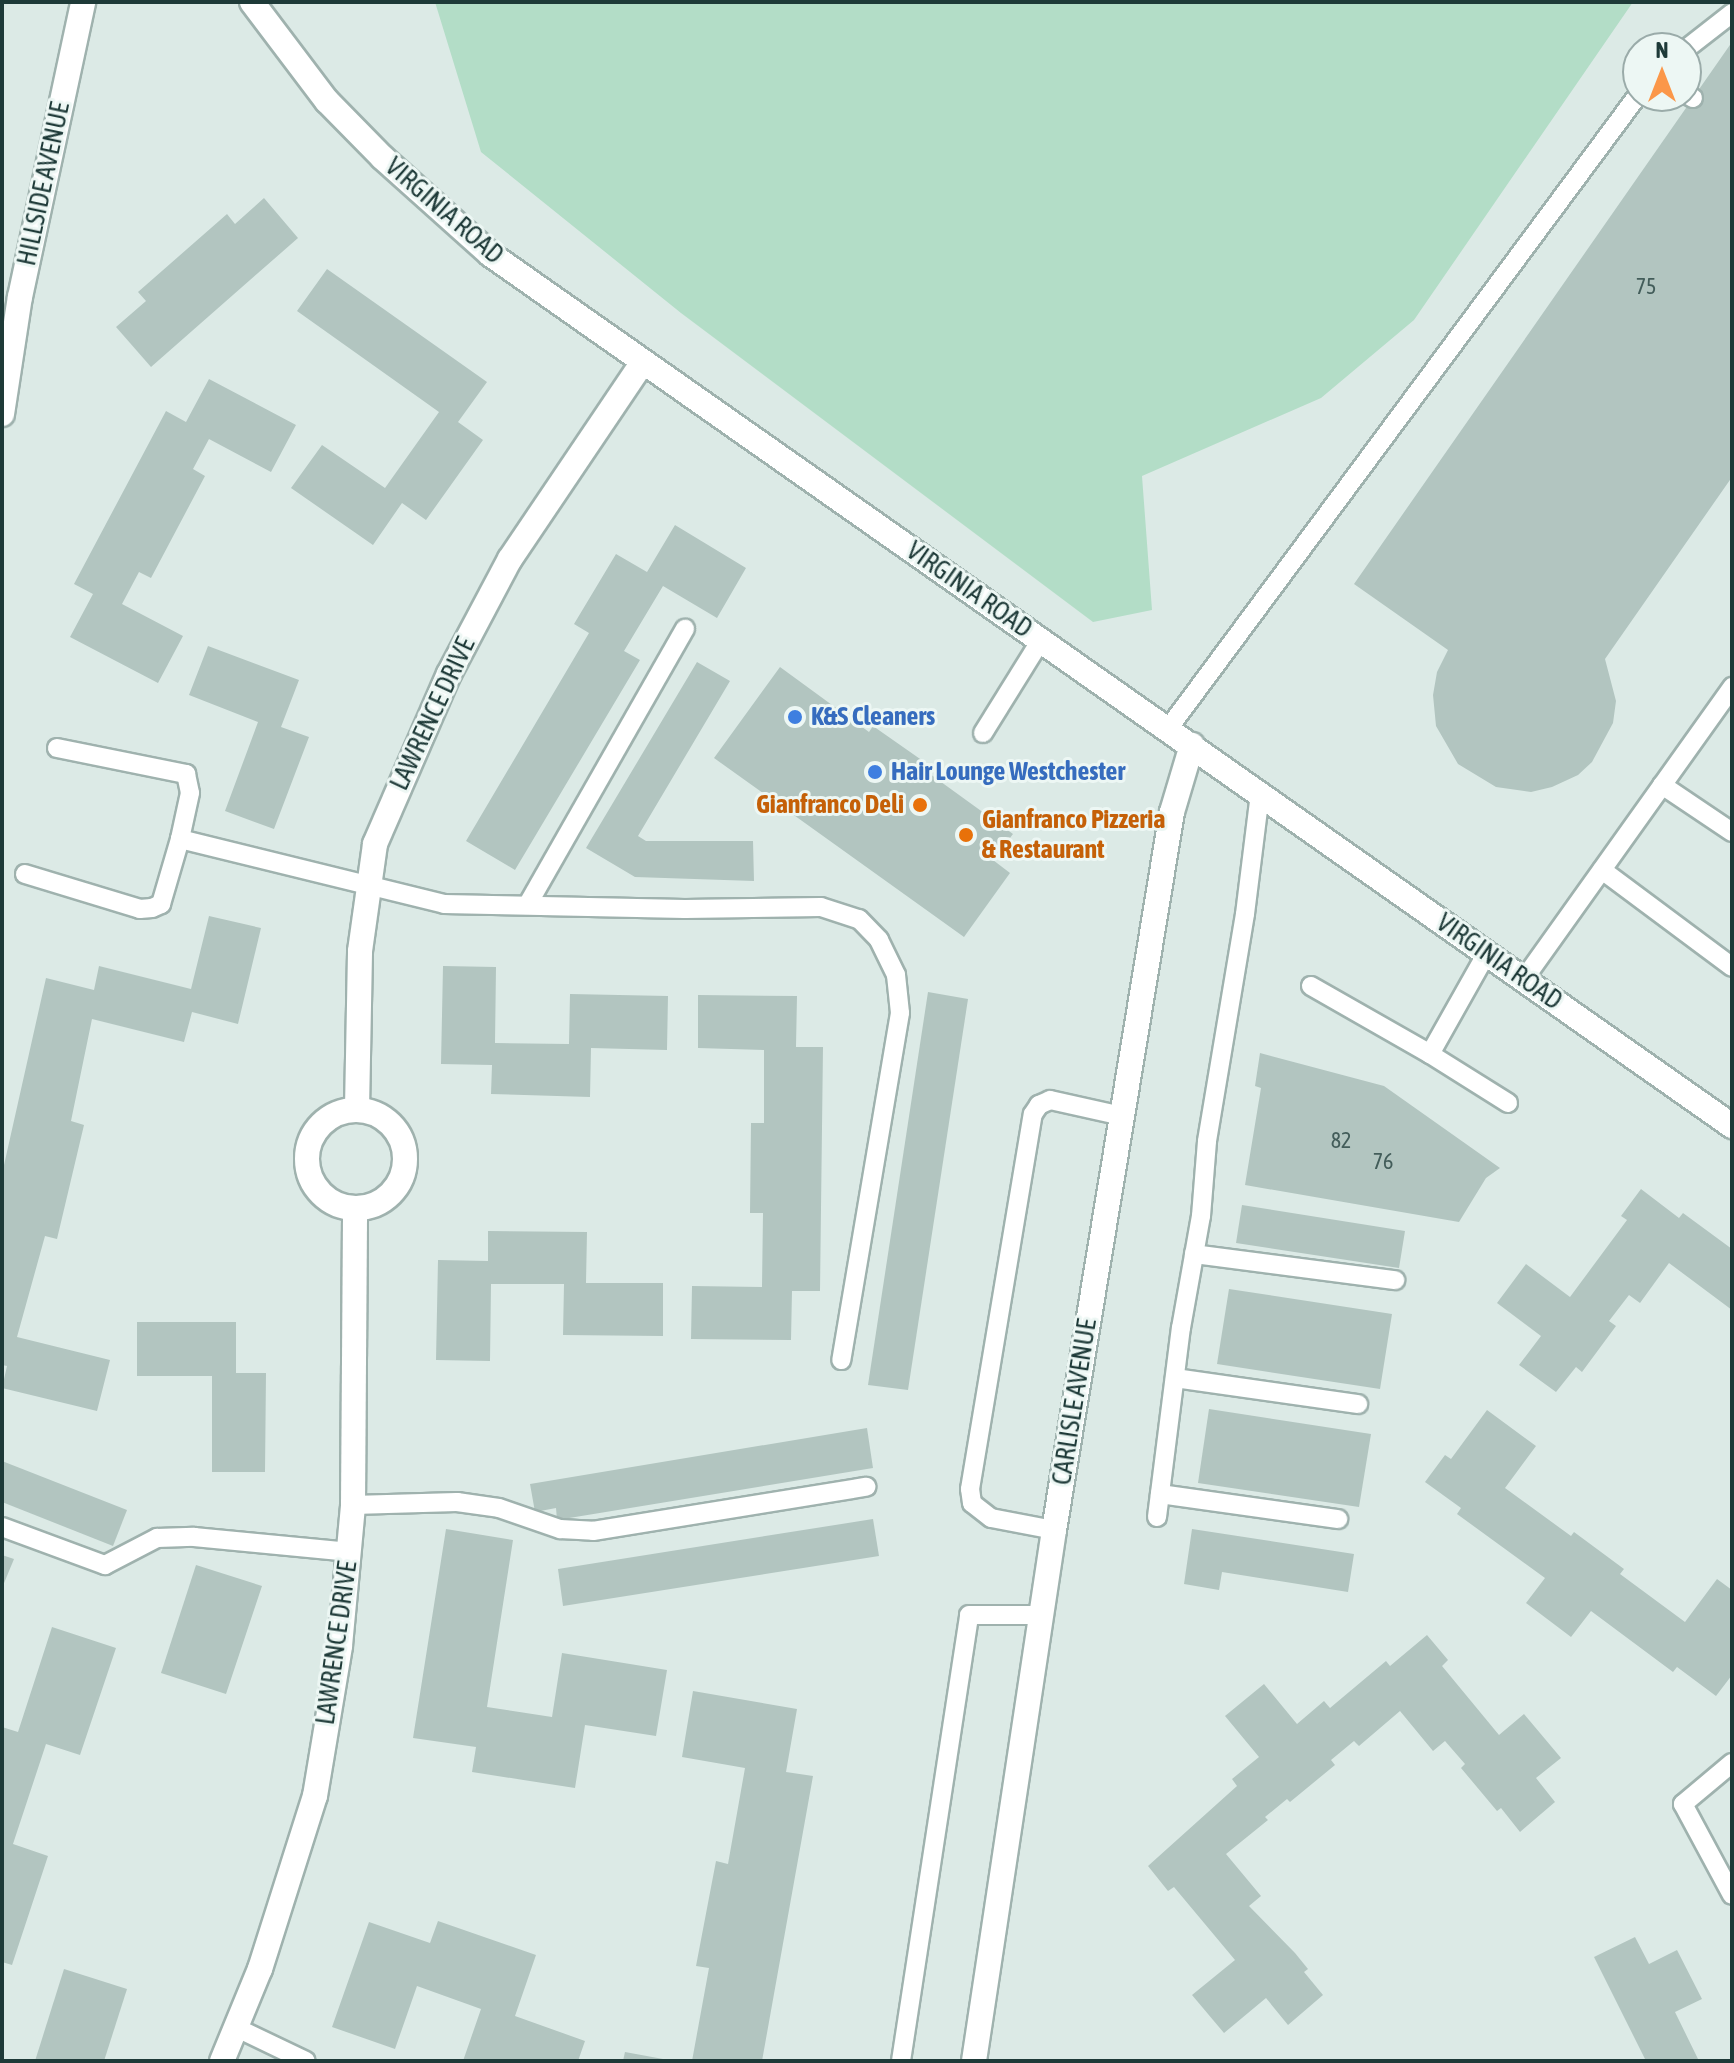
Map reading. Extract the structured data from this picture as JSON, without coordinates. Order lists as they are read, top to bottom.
{
  "streets": {
    "street": [
      "HILLSIDE AVENUE",
      "VIRGINIA ROAD",
      "LAWRENCE DRIVE",
      "CARLISLE AVENUE"
    ]
  },
  "crossings": [
    ["VIRGINIA ROAD", "LAWRENCE DRIVE"],
    ["VIRGINIA ROAD", "CARLISLE AVENUE"]
  ],
  "places": [
    "K&S Cleaners",
    "Hair Lounge Westchester",
    "Gianfranco Deli",
    "Gianfranco Pizzeria & Restaurant"
  ],
  "house_numbers": ["75", "82", "76"],
  "north": "top"
}
